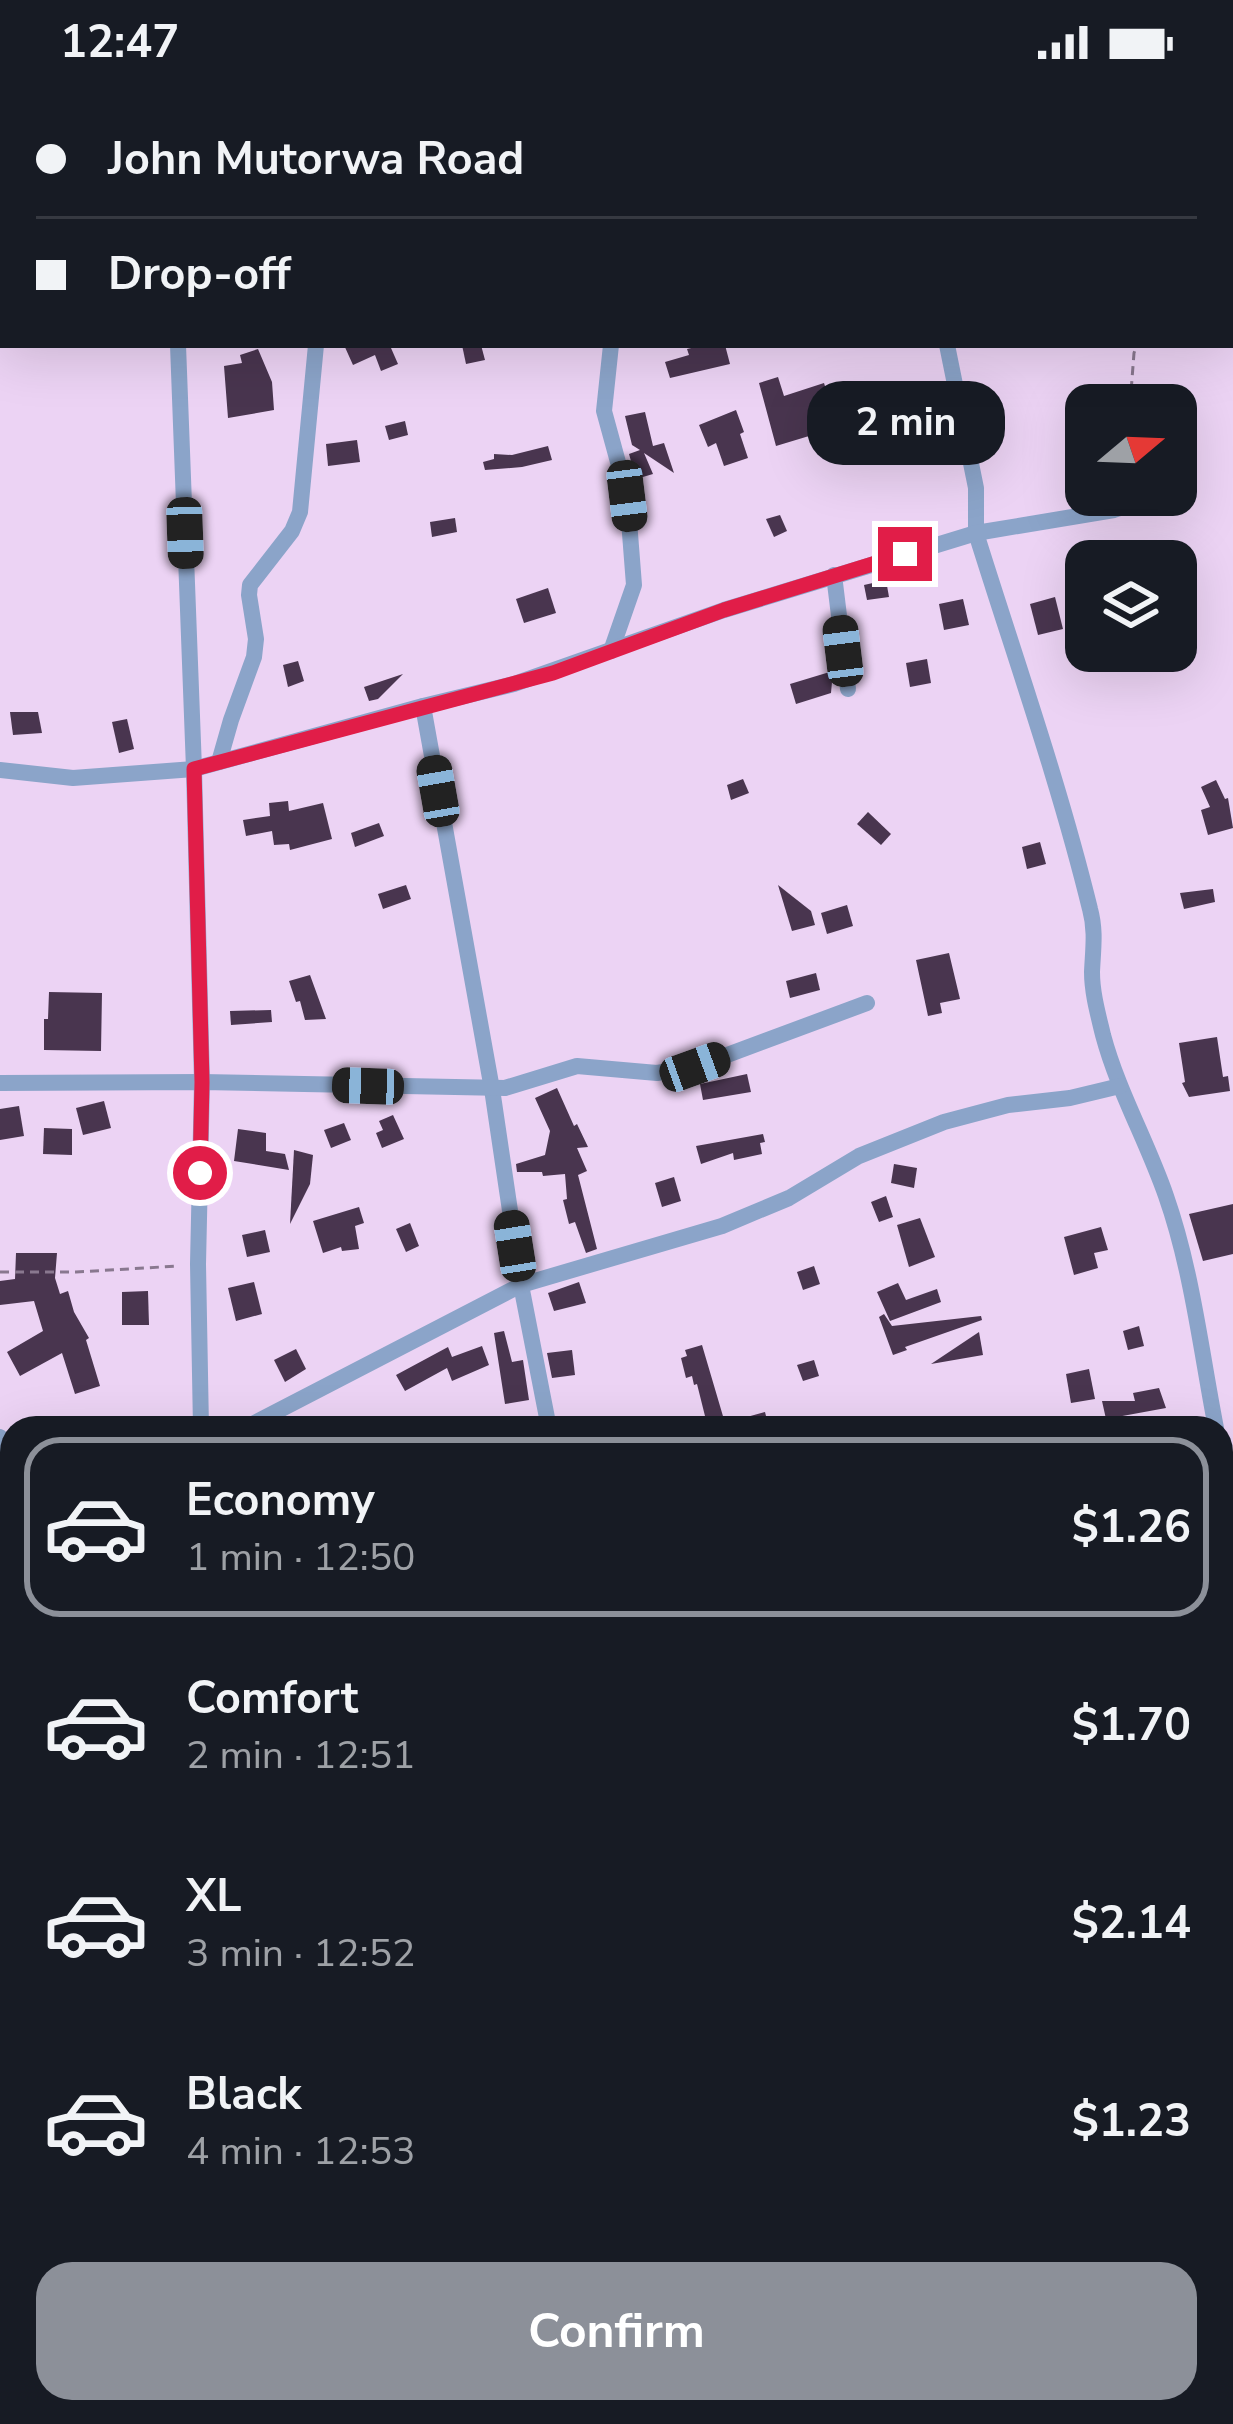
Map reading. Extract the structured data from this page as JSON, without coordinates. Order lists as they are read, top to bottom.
{
  "north": "right",
  "page": {
    "status": "12:47",
    "banner": ["John Mutorwa Road", "Drop-off"],
    "bubble": "2 min",
    "list": [
      {
        "name": "Economy",
        "note": "1 min · 12:50",
        "value": "$1.26"
      },
      {
        "name": "Comfort",
        "note": "2 min · 12:51",
        "value": "$1.70"
      },
      {
        "name": "XL",
        "note": "3 min · 12:52",
        "value": "$2.14"
      },
      {
        "name": "Black",
        "note": "4 min · 12:53",
        "value": "$1.23"
      }
    ],
    "buttons": "Confirm"
  }
}
